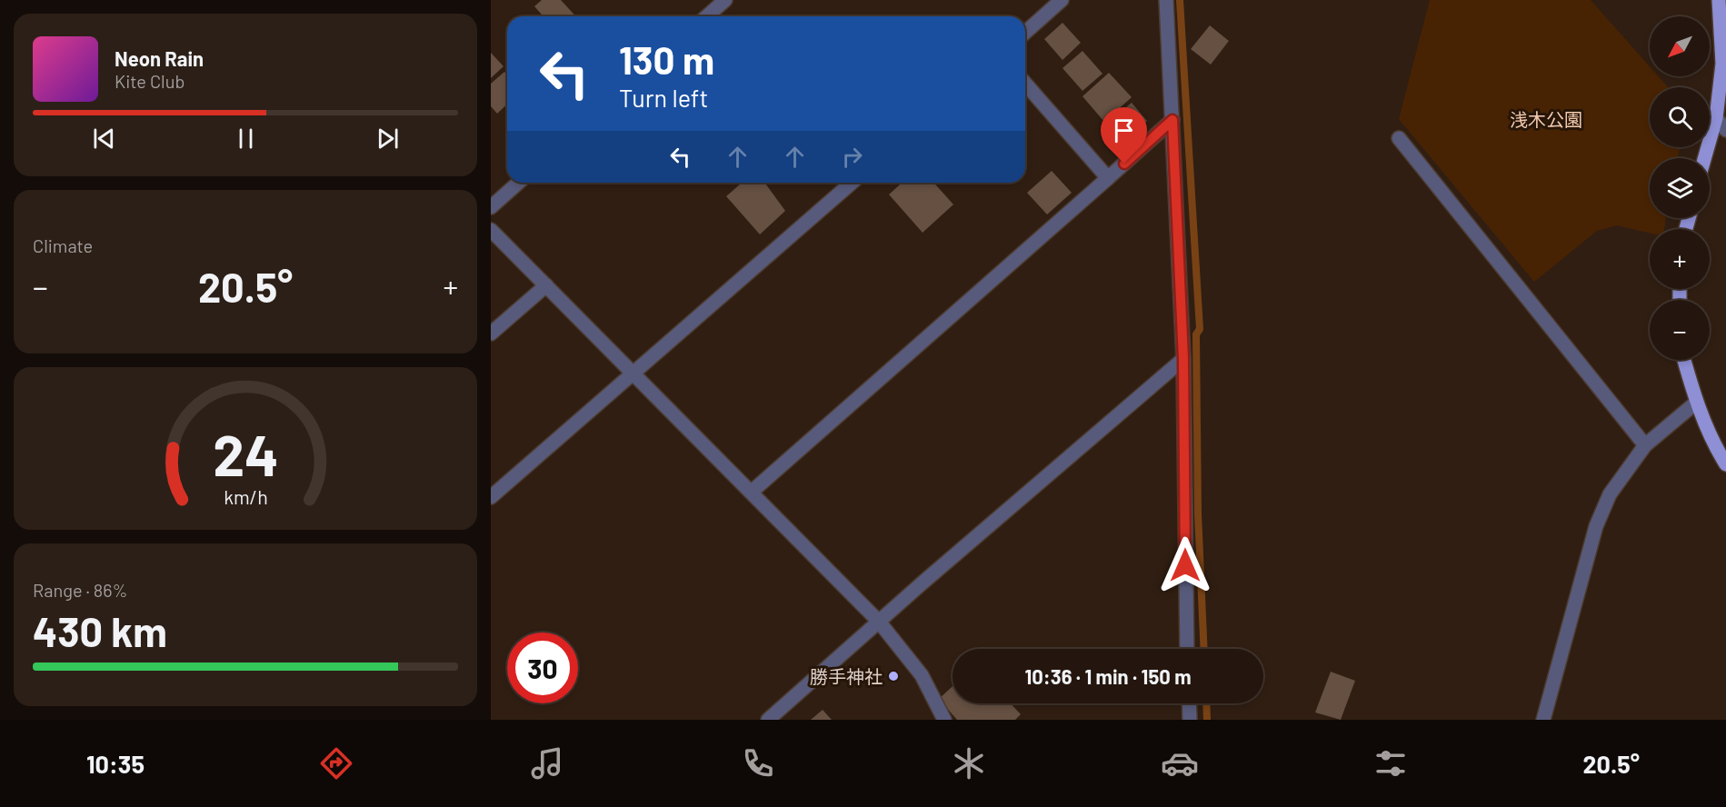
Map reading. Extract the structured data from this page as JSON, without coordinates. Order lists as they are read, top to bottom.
{
  "parks": ["浅木公園"],
  "places": ["勝手神社"],
  "north": "bottom left",
  "page": {
    "map_buttons": ["+", "−"],
    "turn": ["130 m", "Turn left"],
    "song": ["Neon Rain", "Kite Club"],
    "tile": [
      "Climate",
      ["Range · 86%", "430 km"]
    ],
    "heat": ["−", "20.5°", "+"],
    "limit": "30",
    "trip": "10:36 · 1 min · 150 m",
    "tabs": ["10:35", "20.5°"],
    "gauge": ["24", "km/h"]
  }
}
